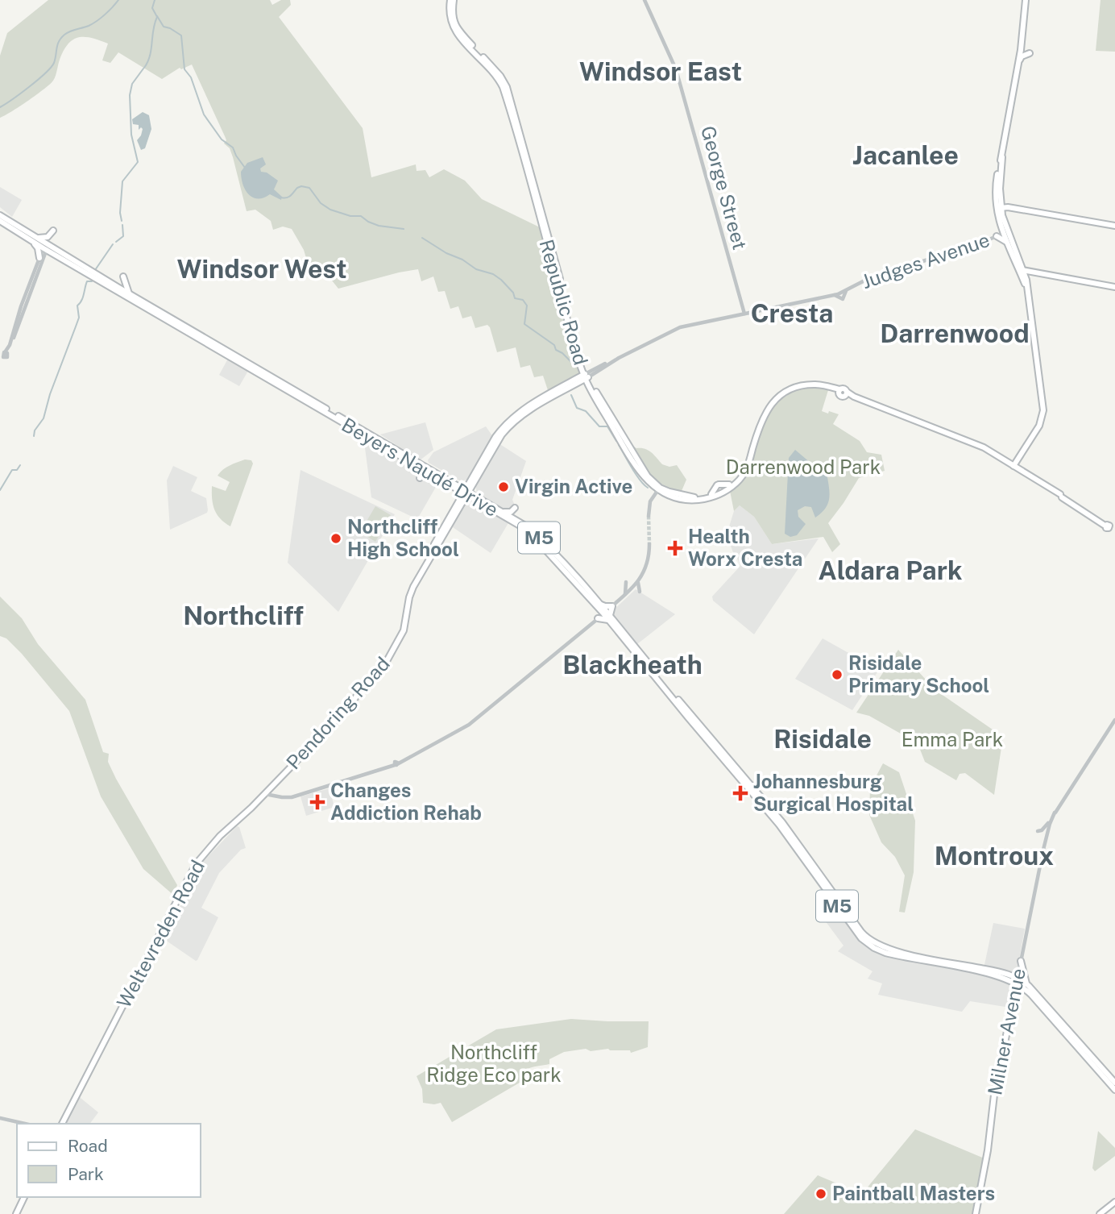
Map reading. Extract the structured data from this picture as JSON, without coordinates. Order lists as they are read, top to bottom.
{
  "streets": {
    "main road": [
      "Judges Avenue",
      "Republic Road",
      "Beyers Naudé Drive",
      "M5",
      "Pendoring Road",
      "Weltevreden Road",
      "Milner Avenue"
    ],
    "street": ["George Street"]
  },
  "crossings": [
    ["George Street", "Judges Avenue"],
    ["Judges Avenue", "Republic Road"],
    ["Judges Avenue", "Beyers Naudé Drive"],
    ["Judges Avenue", "Pendoring Road"],
    ["Beyers Naudé Drive", "Pendoring Road"],
    ["Beyers Naudé Drive", "Milner Avenue"],
    ["Pendoring Road", "Weltevreden Road"]
  ],
  "districts": [
    "Windsor East",
    "Jacanlee",
    "Windsor West",
    "Cresta",
    "Darrenwood",
    "Aldara Park",
    "Northcliff",
    "Blackheath",
    "Risidale",
    "Montroux"
  ],
  "parks": ["Darrenwood Park", "Emma Park", "Northcliff Ridge Eco park"],
  "places": {
    "other": [
      "Virgin Active",
      "Northcliff High School",
      "Risidale Primary School",
      "Paintball Masters"
    ],
    "health": ["Health Worx Cresta", "Johannesburg Surgical Hospital", "Changes Addiction Rehab"]
  },
  "legend": ["Road", "Park"]
}
